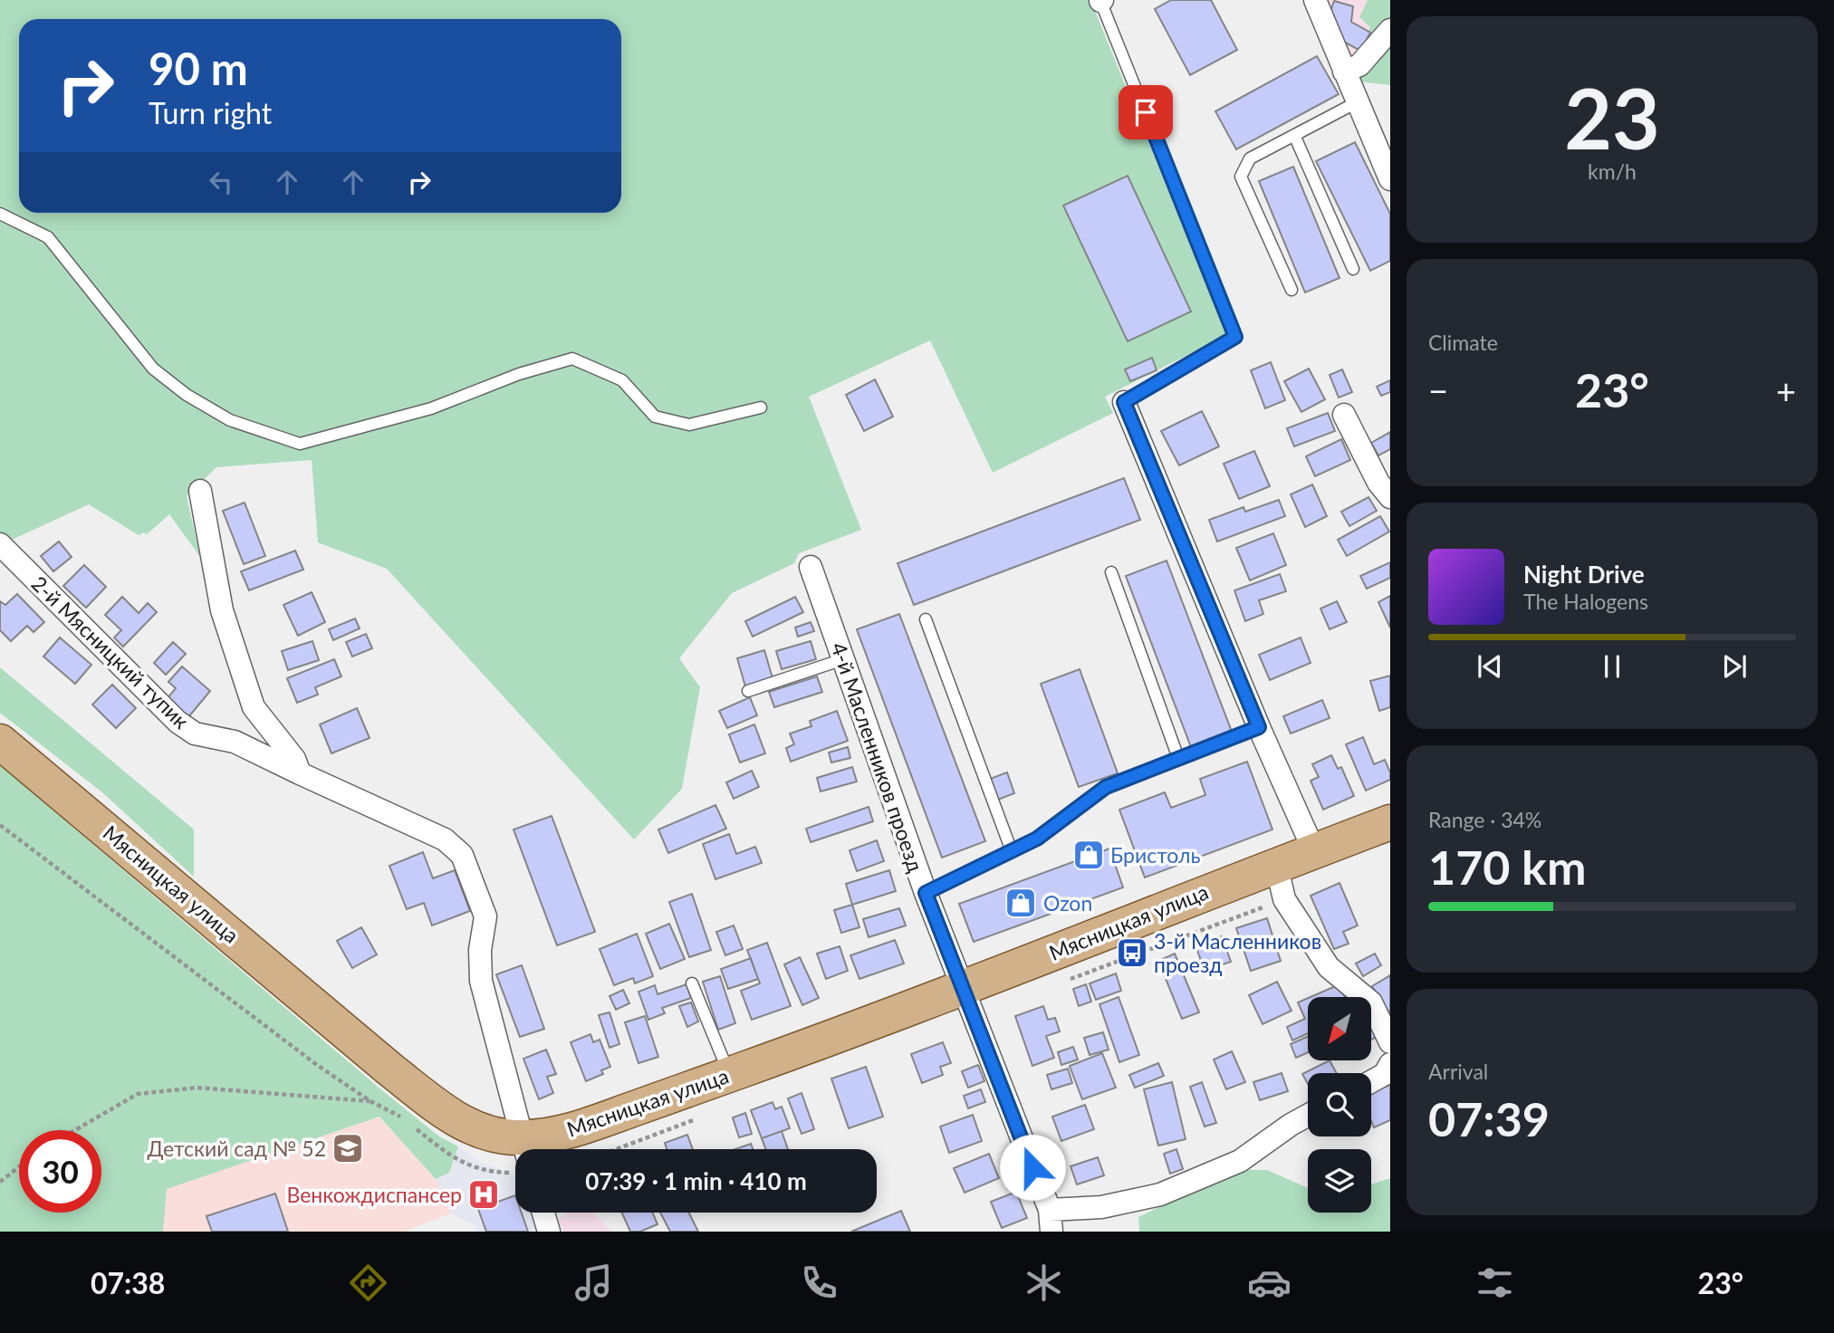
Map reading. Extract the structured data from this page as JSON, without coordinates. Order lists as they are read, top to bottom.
{
  "streets": {
    "main road": ["Мясницкая улица"],
    "street": ["2-й Мясницкий тупик", "4-й Масленников проезд"]
  },
  "crossings": [
    ["4-й Масленников проезд", "Мясницкая улица"]
  ],
  "places": {
    "shop": ["Бристоль", "Ozon"],
    "bus stop": ["3-й Масленников проезд"],
    "school or university": ["Детский сад № 52"],
    "hospital": ["Венкождиспансер"]
  },
  "north": "bottom left",
  "page": {
    "tile": [
      ["23", "km/h"],
      "Climate",
      ["Range · 34%", "170 km"],
      ["Arrival", "07:39"]
    ],
    "turn": ["90 m", "Turn right"],
    "heat": ["−", "23°", "+"],
    "song": ["Night Drive", "The Halogens"],
    "limit": "30",
    "trip": "07:39 · 1 min · 410 m",
    "tabs": ["07:38", "23°"]
  }
}
